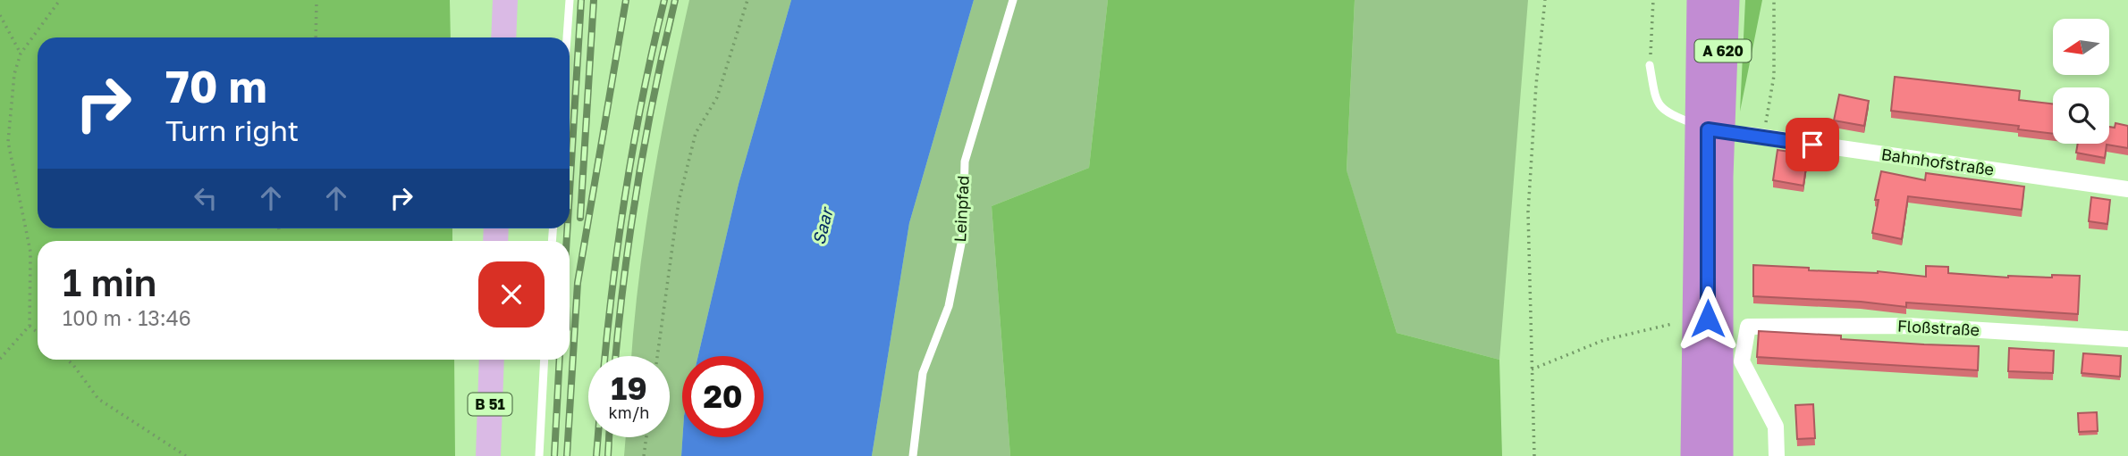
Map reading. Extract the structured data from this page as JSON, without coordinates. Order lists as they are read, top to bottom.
{
  "streets": {
    "highway": ["A 620"],
    "main road": ["B 51"],
    "street": ["Bahnhofstraße", "Floßstraße"],
    "lane": ["Leinpfad"]
  },
  "water": ["Saar"],
  "north": "left",
  "page": {
    "turn": ["70 m", "Turn right"],
    "heading": ["1 min", "100 m · 13:46"],
    "speed": "19 km/h",
    "limit": "20"
  }
}
